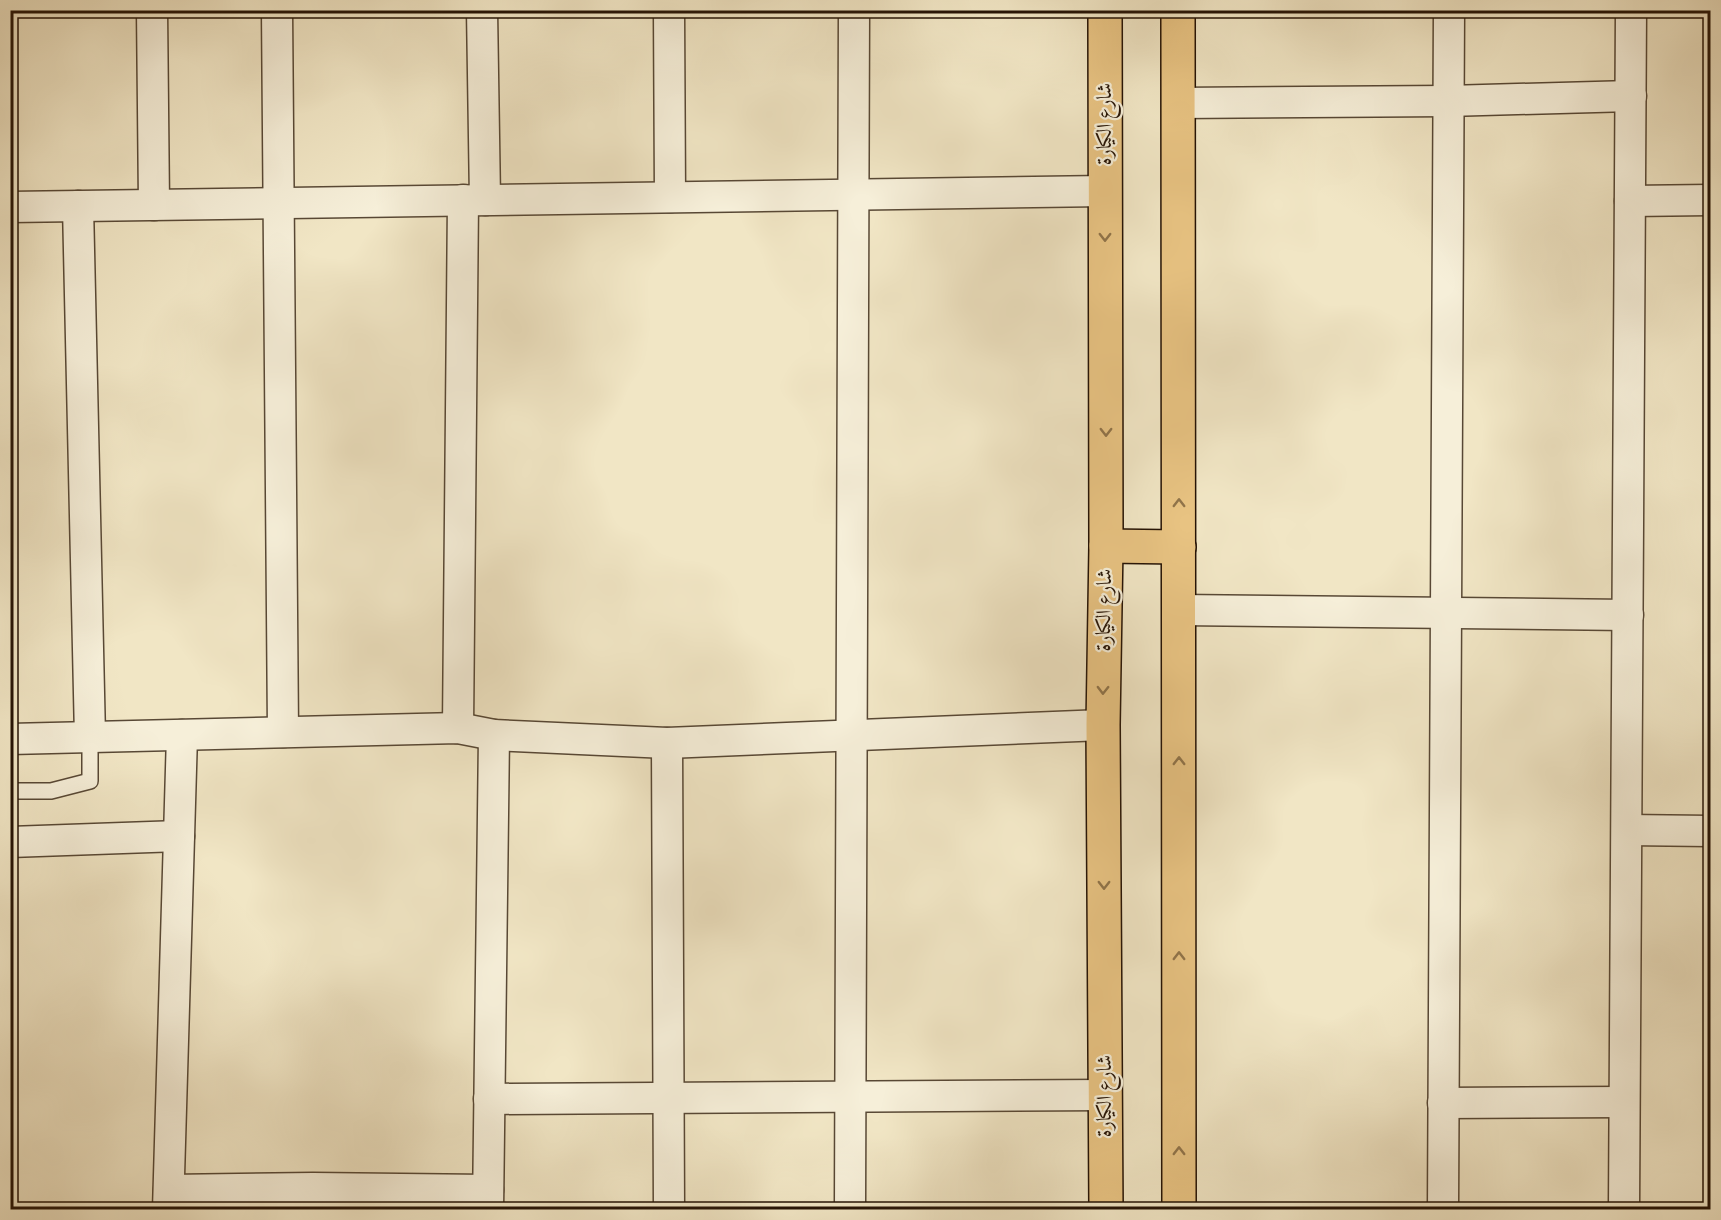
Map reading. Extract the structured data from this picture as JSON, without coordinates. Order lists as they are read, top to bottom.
{
  "streets": {
    "main road": ["شارع الكيارة"]
  }
}
